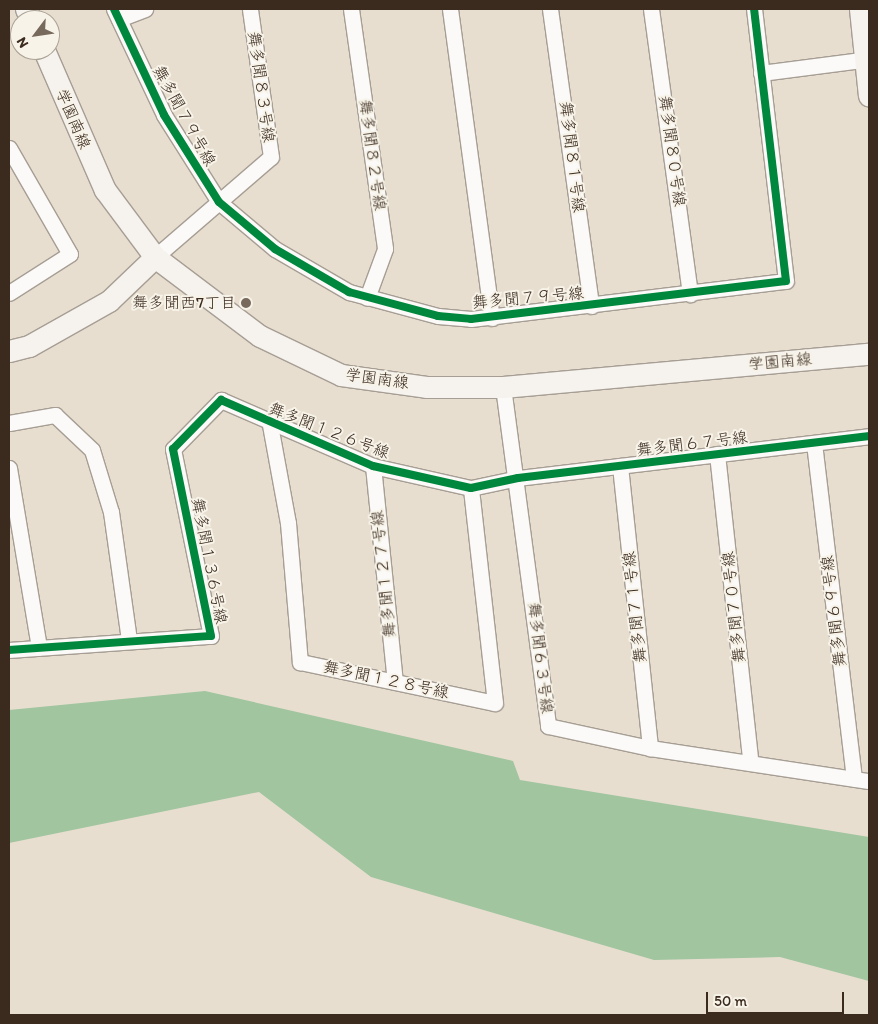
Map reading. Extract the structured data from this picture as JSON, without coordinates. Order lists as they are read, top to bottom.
{
  "streets": {
    "street": [
      "舞多聞８３号線",
      "舞多聞７９号線",
      "学園南線",
      "舞多聞８０号線",
      "舞多聞８２号線",
      "舞多聞８１号線",
      "舞多聞１２６号線",
      "舞多聞６７号線",
      "舞多聞１３６号線",
      "舞多聞１２７号線",
      "舞多聞７１号線",
      "舞多聞７０号線",
      "舞多聞６９号線",
      "舞多聞６３号線",
      "舞多聞１２８号線"
    ]
  },
  "crossings": [
    ["舞多聞８３号線", "舞多聞７９号線"],
    ["舞多聞７９号線", "舞多聞８０号線"],
    ["舞多聞７９号線", "舞多聞８２号線"],
    ["舞多聞７９号線", "舞多聞８１号線"],
    ["学園南線", "舞多聞６３号線"],
    ["舞多聞１２６号線", "舞多聞６７号線"],
    ["舞多聞１２６号線", "舞多聞１３６号線"],
    ["舞多聞１２６号線", "舞多聞１２７号線"],
    ["舞多聞１２６号線", "舞多聞６３号線"],
    ["舞多聞１２６号線", "舞多聞１２８号線"],
    ["舞多聞６７号線", "舞多聞７１号線"],
    ["舞多聞６７号線", "舞多聞７０号線"],
    ["舞多聞６７号線", "舞多聞６９号線"],
    ["舞多聞６７号線", "舞多聞６３号線"],
    ["舞多聞１２７号線", "舞多聞１２８号線"],
    ["舞多聞７１号線", "舞多聞６３号線"],
    ["舞多聞７０号線", "舞多聞６３号線"],
    ["舞多聞６９号線", "舞多聞６３号線"]
  ],
  "places": ["舞多聞西7丁目"],
  "scale_bar": "50 m",
  "north": "bottom left"
}
